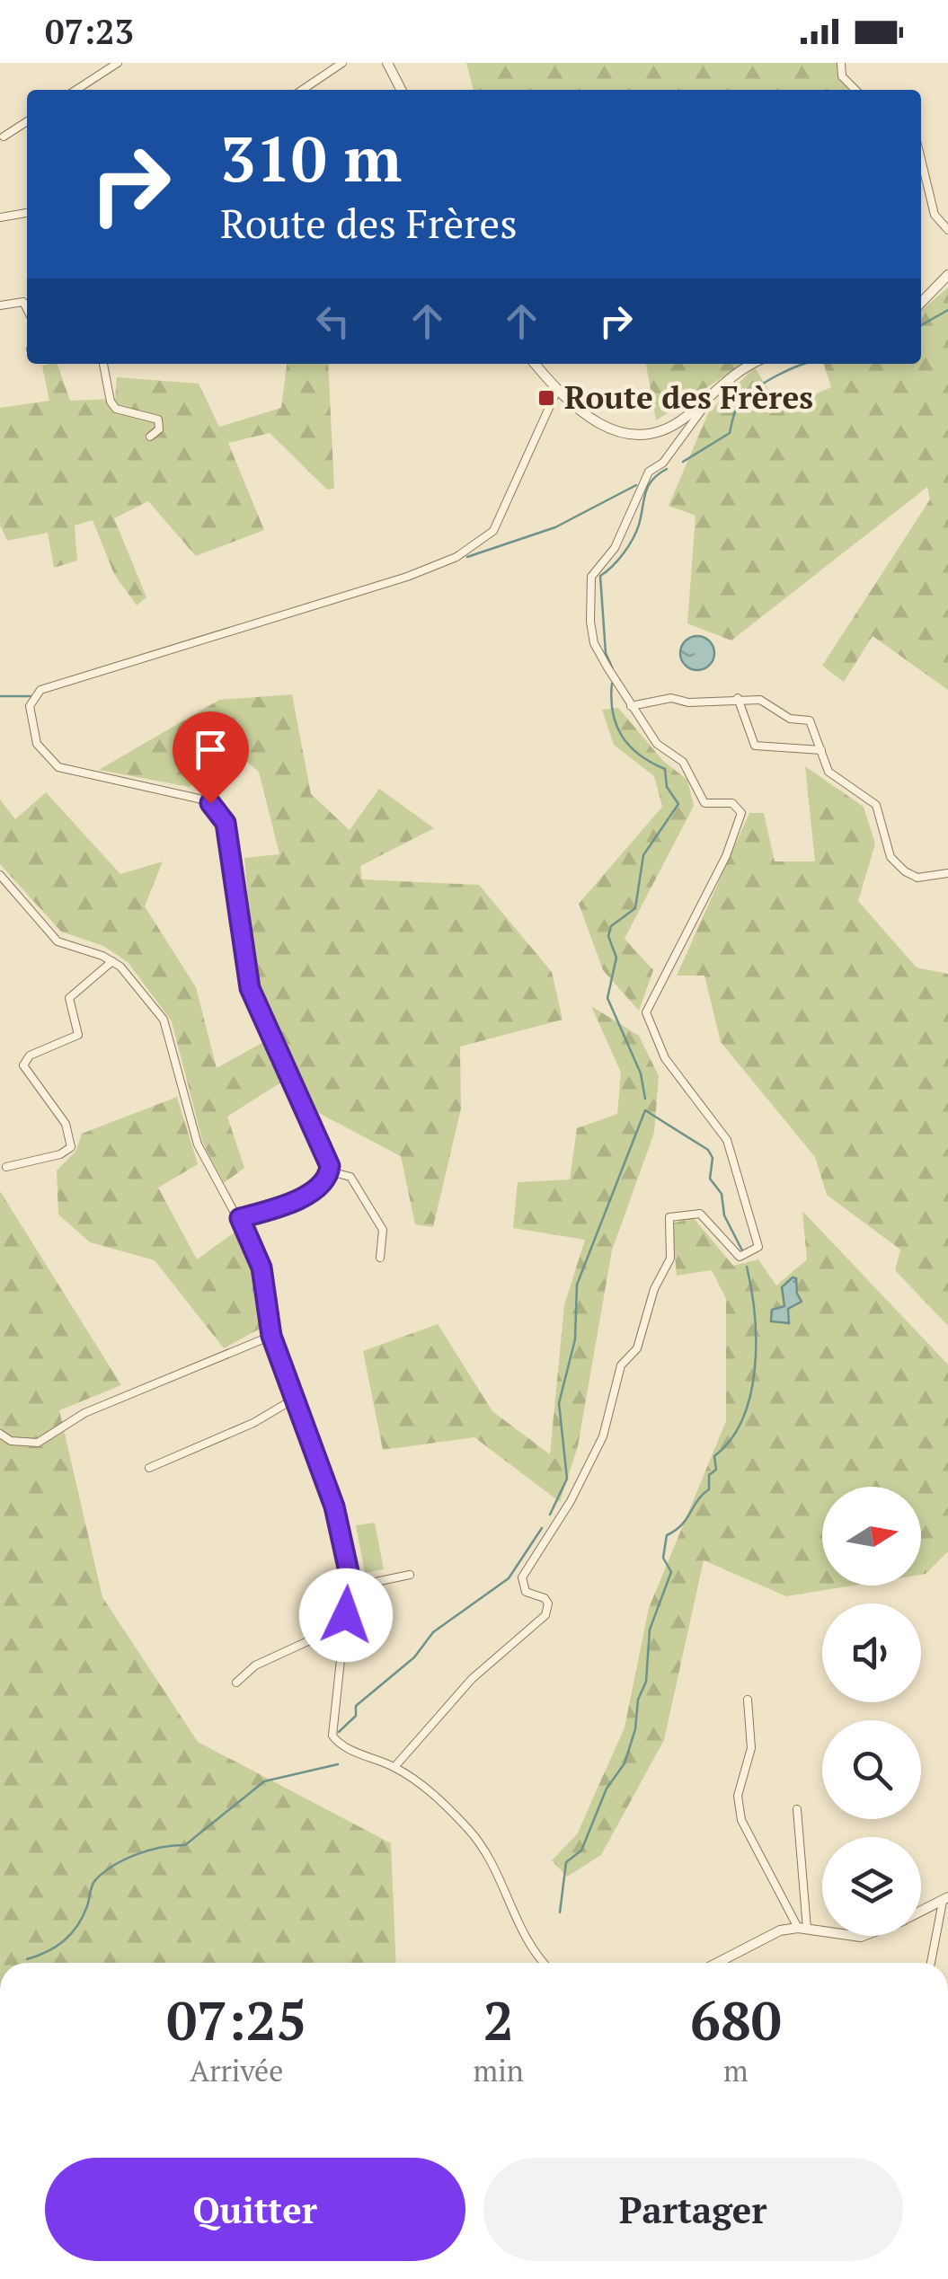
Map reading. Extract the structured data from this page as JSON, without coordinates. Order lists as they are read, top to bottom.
{
  "places": {
    "transit": ["Route des Frères"]
  },
  "north": "right",
  "page": {
    "status": "07:23",
    "turn": ["310 m", "Route des Frères"],
    "eta": [
      "07:25",
      "Arrivée",
      "2",
      "min",
      "680",
      "m"
    ],
    "buttons": ["Quitter", "Partager"]
  }
}
